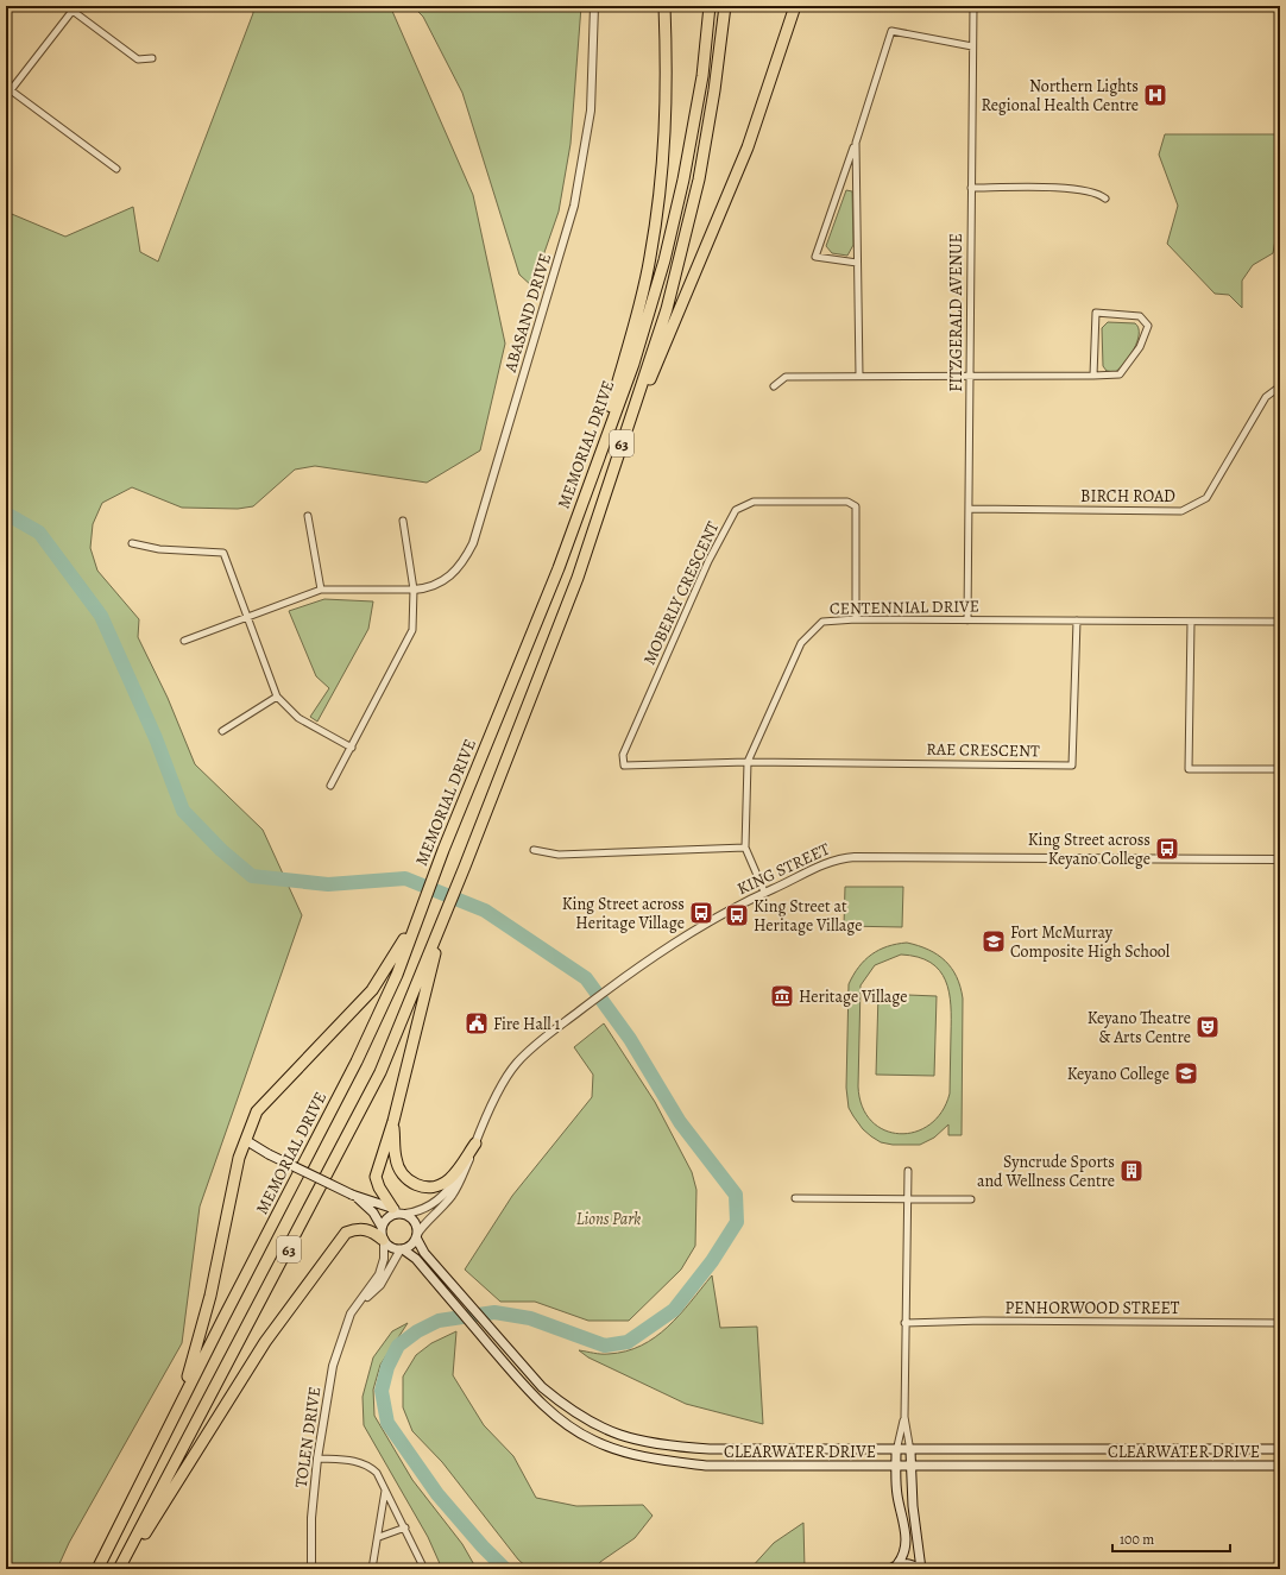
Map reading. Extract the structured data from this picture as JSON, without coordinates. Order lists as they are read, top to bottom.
{
  "streets": {
    "highway": ["63", "MEMORIAL DRIVE"],
    "main road": ["CLEARWATER DRIVE"],
    "street": [
      "ABASAND DRIVE",
      "FITZGERALD AVENUE",
      "BIRCH ROAD",
      "MOBERLY CRESCENT",
      "CENTENNIAL DRIVE",
      "RAE CRESCENT",
      "KING STREET",
      "PENHORWOOD STREET",
      "TOLEN DRIVE"
    ]
  },
  "crossings": [
    ["FITZGERALD AVENUE", "BIRCH ROAD"],
    ["FITZGERALD AVENUE", "CENTENNIAL DRIVE"],
    ["MOBERLY CRESCENT", "CENTENNIAL DRIVE"],
    ["MOBERLY CRESCENT", "RAE CRESCENT"],
    ["CENTENNIAL DRIVE", "RAE CRESCENT"],
    ["CENTENNIAL DRIVE", "KING STREET"],
    ["KING STREET", "TOLEN DRIVE"],
    ["KING STREET", "CLEARWATER DRIVE"],
    ["TOLEN DRIVE", "CLEARWATER DRIVE"]
  ],
  "parks": ["Lions Park"],
  "places": {
    "hospital": ["Northern Lights Regional Health Centre"],
    "bus stop": ["King Street across Keyano College", "King Street across Heritage Village", "King Street at Heritage Village"],
    "school or university": ["Fort McMurray Composite High School", "Keyano College"],
    "museum": ["Heritage Village"],
    "public building": ["Fire Hall 1"],
    "theatre": ["Keyano Theatre & Arts Centre"],
    "building": ["Syncrude Sports and Wellness Centre"]
  },
  "scale_bar": "100 m"
}
